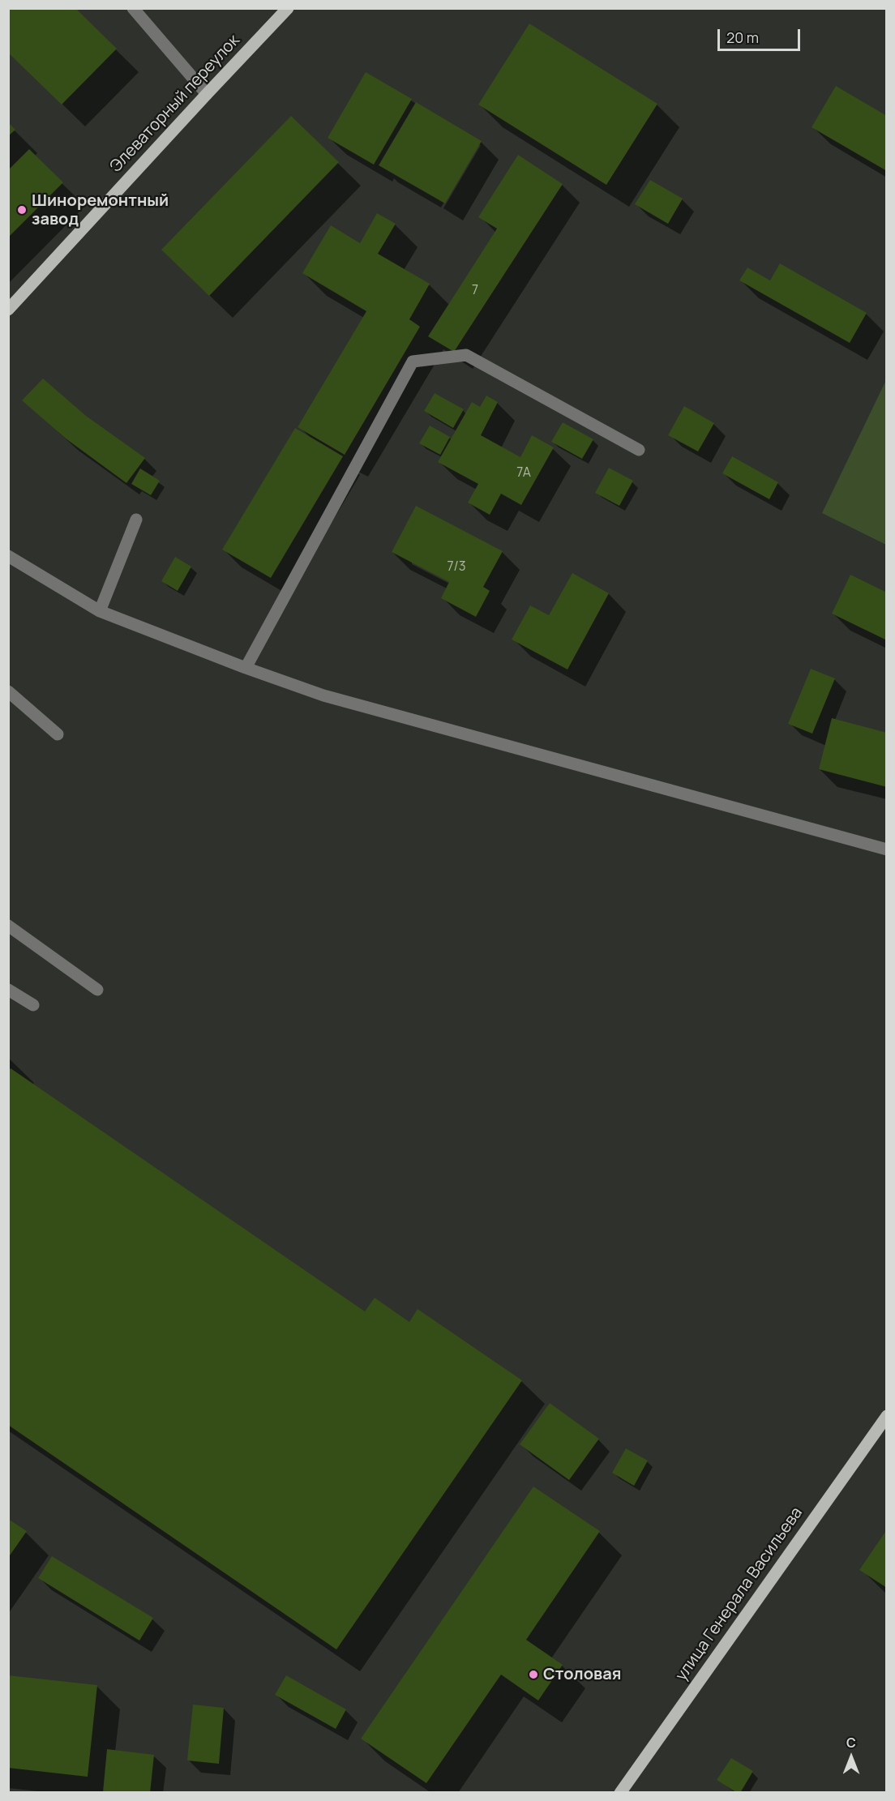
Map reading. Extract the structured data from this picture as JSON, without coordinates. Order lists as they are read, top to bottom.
{
  "streets": {
    "main road": ["Элеваторный переулок", "улица Генерала Васильева"]
  },
  "places": ["Шиноремонтный завод", "Столовая"],
  "house_numbers": ["7", "7А", "7/3"],
  "scale_bar": "20 m",
  "north": "top"
}
